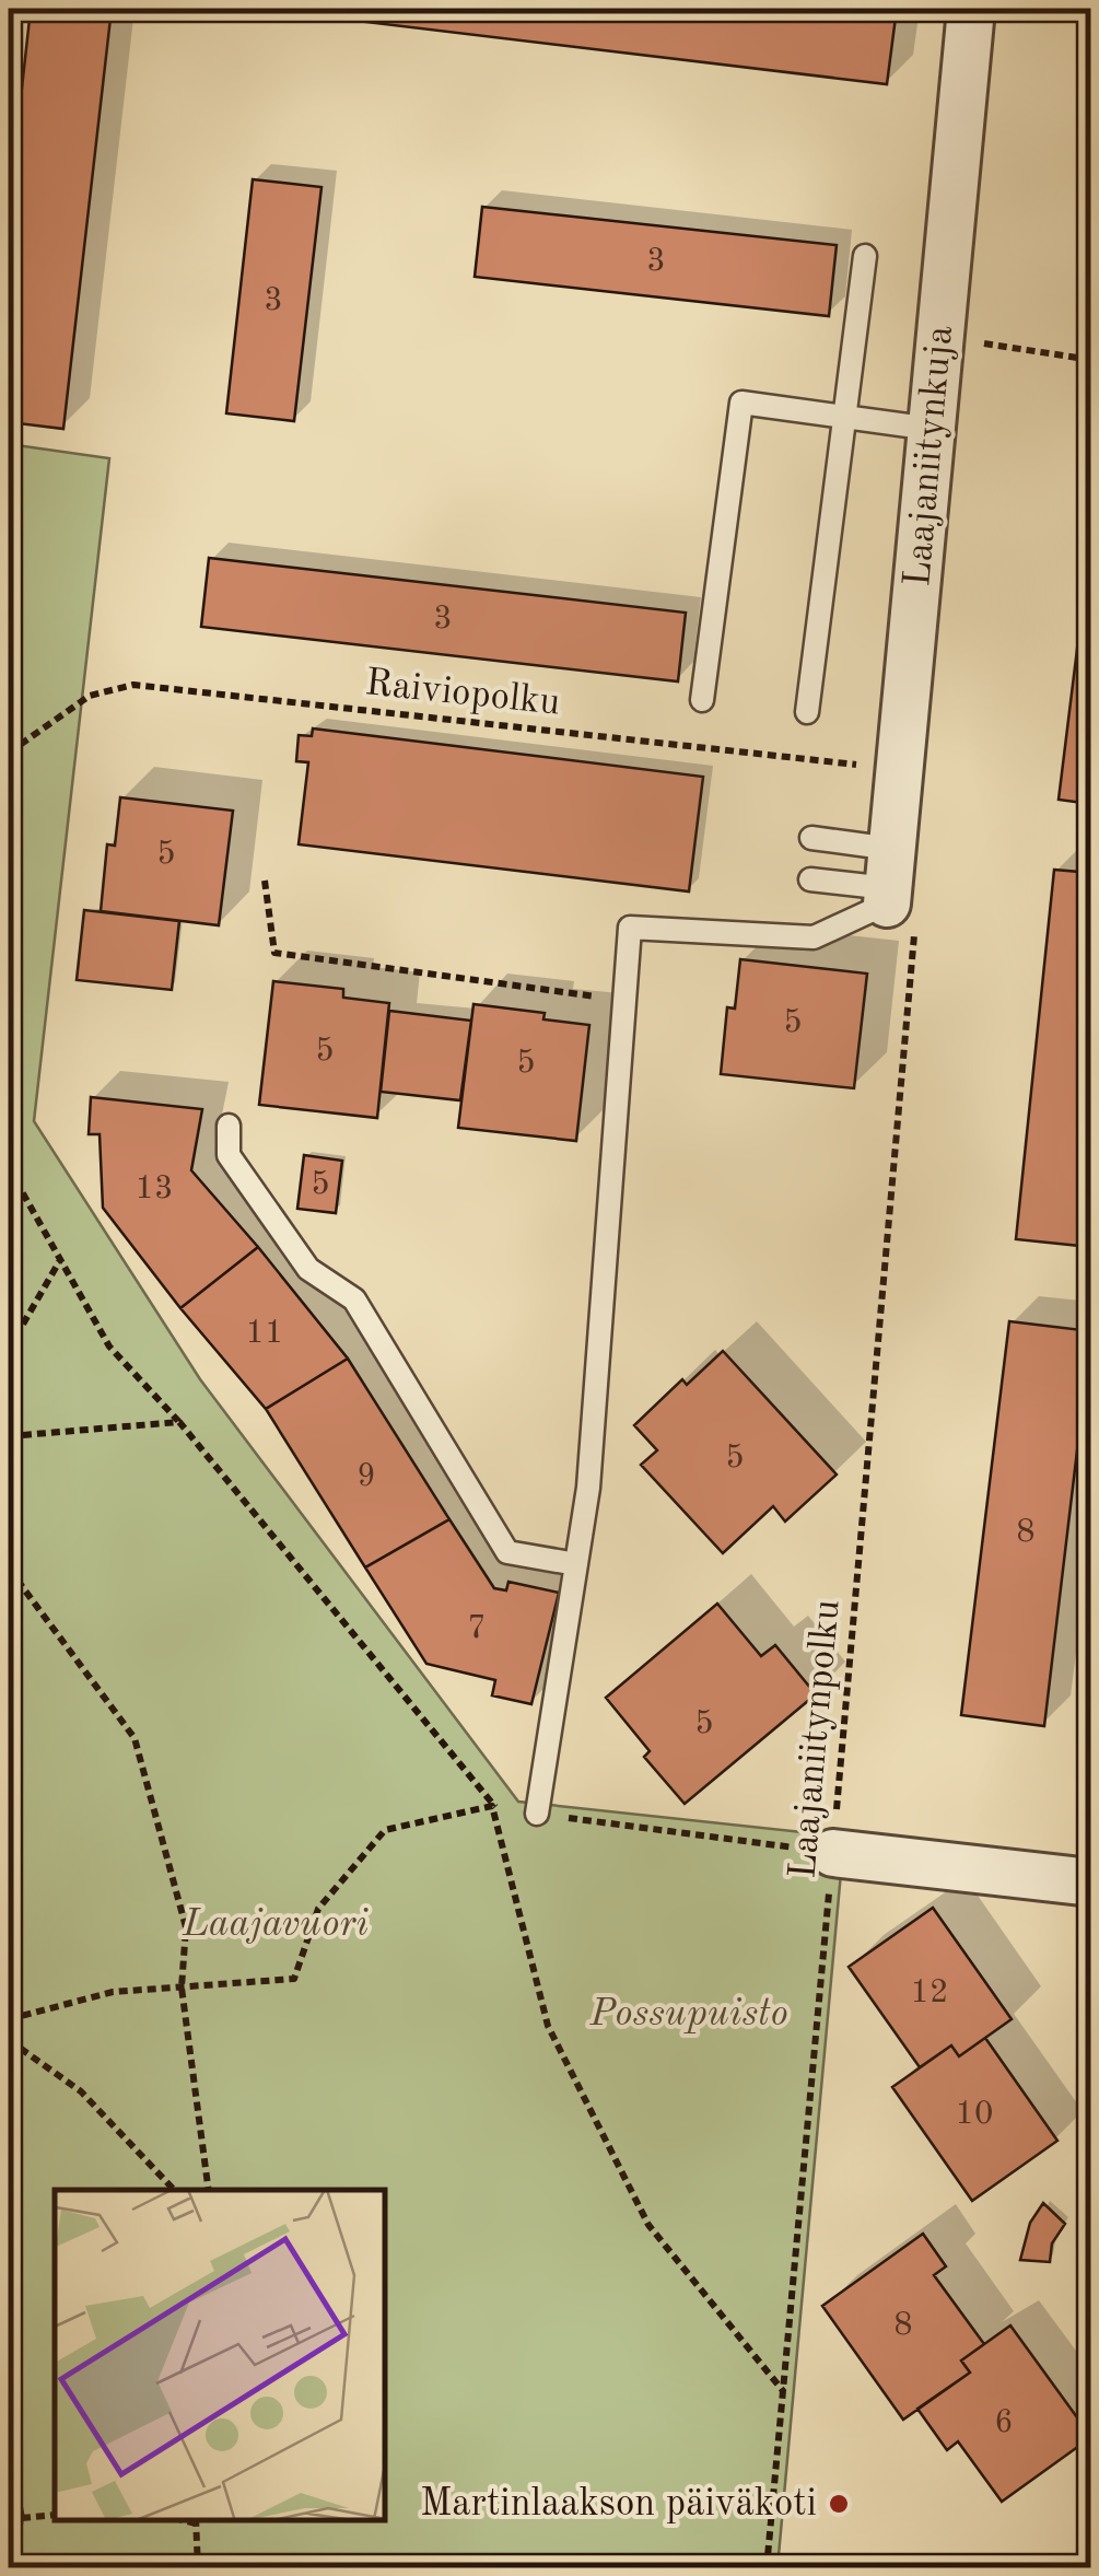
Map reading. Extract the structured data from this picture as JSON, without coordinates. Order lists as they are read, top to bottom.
{
  "streets": {
    "street": ["Laajaniitynkuja"],
    "path": ["Raiviopolku", "Laajaniitynpolku"]
  },
  "crossings": [
    ["Laajaniitynkuja", "Raiviopolku"],
    ["Laajaniitynkuja", "Laajaniitynpolku"]
  ],
  "parks": ["Laajavuori", "Possupuisto"],
  "places": ["Martinlaakson päiväkoti"],
  "house_numbers": [
    "3",
    "3",
    "3",
    "5",
    "5",
    "5",
    "5",
    "5",
    "13",
    "11",
    "5",
    "9",
    "8",
    "7",
    "5",
    "12",
    "10",
    "8",
    "6"
  ]
}
